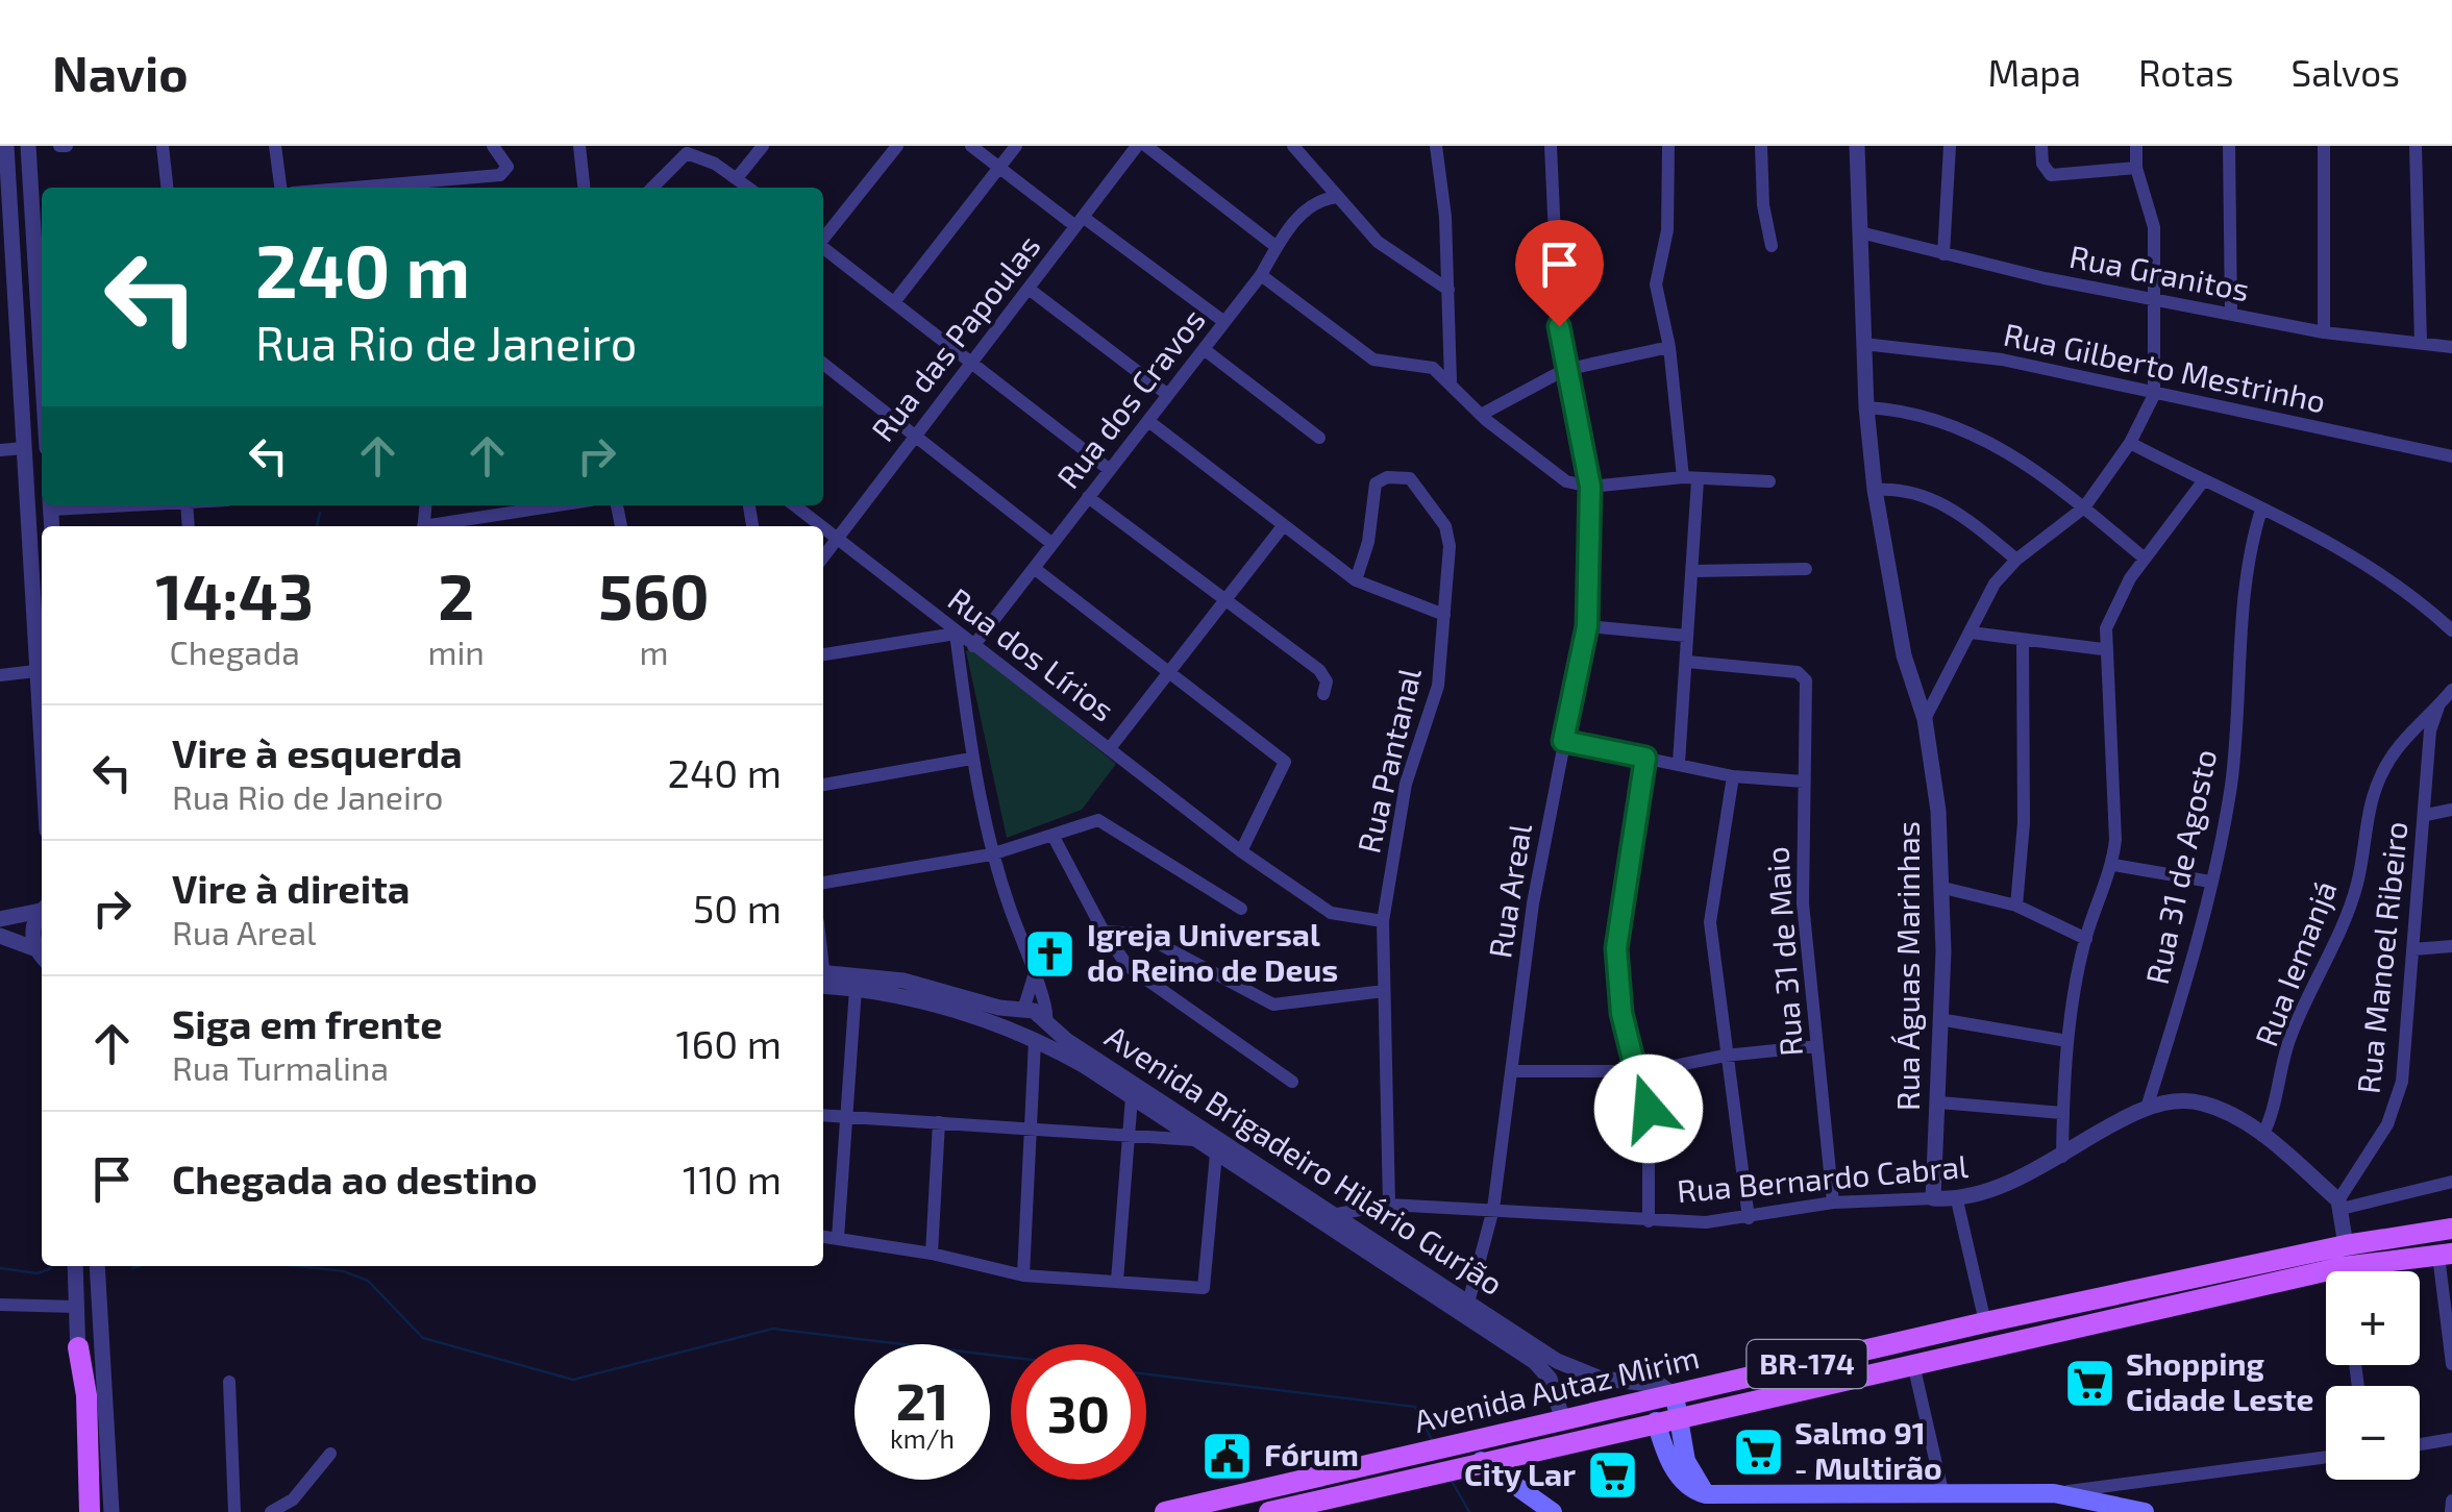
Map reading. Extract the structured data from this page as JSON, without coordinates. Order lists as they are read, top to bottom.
{
  "streets": {
    "main road": ["BR-174", "Avenida Autaz Mirim"],
    "street": [
      "Rua Granitos",
      "Rua das Papoulas",
      "Rua Gilberto Mestrinho",
      "Rua dos Cravos",
      "Rua dos Lírios",
      "Rua Pantanal",
      "Rua 31 de Agosto",
      "Rua Areal",
      "Rua 31 de Maio",
      "Rua Manoel Ribeiro",
      "Rua Iemanjá",
      "Rua Águas Marinhas",
      "Avenida Brigadeiro Hilário Gurjão",
      "Rua Bernardo Cabral"
    ]
  },
  "crossings": [
    ["Rua Granitos", "Rua Águas Marinhas"],
    ["Rua das Papoulas", "Rua dos Lírios"],
    ["Rua Gilberto Mestrinho", "Rua Águas Marinhas"],
    ["Rua dos Cravos", "Rua dos Lírios"],
    ["Rua dos Lírios", "Rua Pantanal"],
    ["Rua Pantanal", "Rua Bernardo Cabral"],
    ["Rua 31 de Agosto", "Rua Bernardo Cabral"],
    ["Rua Areal", "Avenida Brigadeiro Hilário Gurjão"],
    ["Rua Areal", "Rua Bernardo Cabral"],
    ["Rua 31 de Maio", "Rua Bernardo Cabral"],
    ["Rua Manoel Ribeiro", "Rua Iemanjá"],
    ["Rua Manoel Ribeiro", "Rua Bernardo Cabral"],
    ["Rua Iemanjá", "Rua Bernardo Cabral"],
    ["Rua Águas Marinhas", "Rua Bernardo Cabral"],
    ["Avenida Brigadeiro Hilário Gurjão", "Rua Bernardo Cabral"],
    ["Avenida Brigadeiro Hilário Gurjão", "Avenida Autaz Mirim"]
  ],
  "places": {
    "church": ["Igreja Universal do Reino de Deus"],
    "supermarket": ["Shopping Cidade Leste", "Salmo 91 - Multirão", "City Lar"],
    "public building": ["Fórum"]
  },
  "page": {
    "header": "Navio",
    "nav": ["Mapa", "Rotas", "Salvos"],
    "turn": ["240 m", "Rua Rio de Janeiro"],
    "eta": [
      "14:43",
      "Chegada",
      "2",
      "min",
      "560",
      "m"
    ],
    "list": [
      {
        "name": "Vire à esquerda",
        "note": "Rua Rio de Janeiro",
        "value": "240 m"
      },
      {
        "name": "Vire à direita",
        "note": "Rua Areal",
        "value": "50 m"
      },
      {
        "name": "Siga em frente",
        "note": "Rua Turmalina",
        "value": "160 m"
      },
      {
        "name": "Chegada ao destino",
        "value": "110 m"
      }
    ],
    "map_buttons": ["+", "−"],
    "speed": "21 km/h",
    "limit": "30"
  }
}
